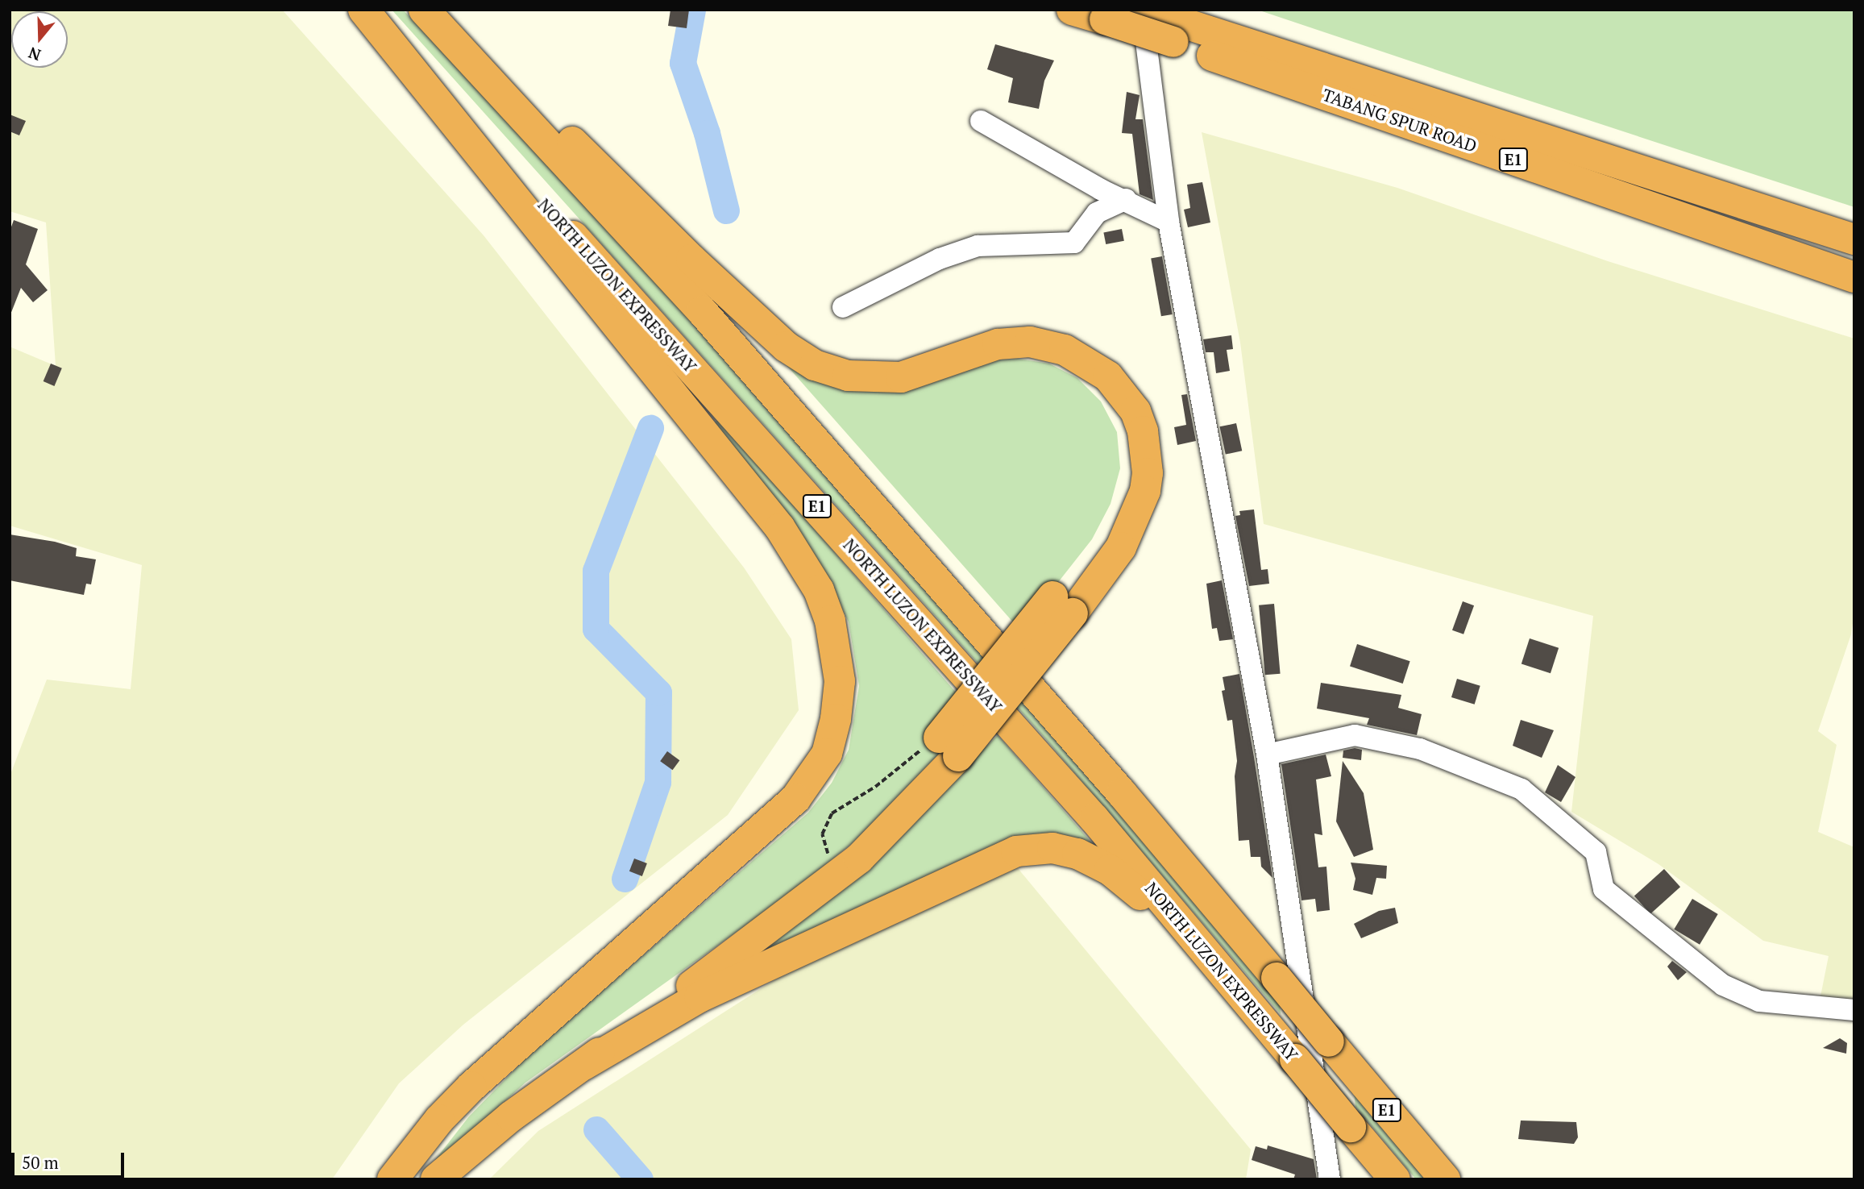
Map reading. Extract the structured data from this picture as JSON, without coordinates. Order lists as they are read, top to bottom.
{
  "streets": {
    "highway": ["TABANG SPUR ROAD", "E1", "NORTH LUZON EXPRESSWAY"]
  },
  "scale_bar": "50 m",
  "north": "bottom"
}
